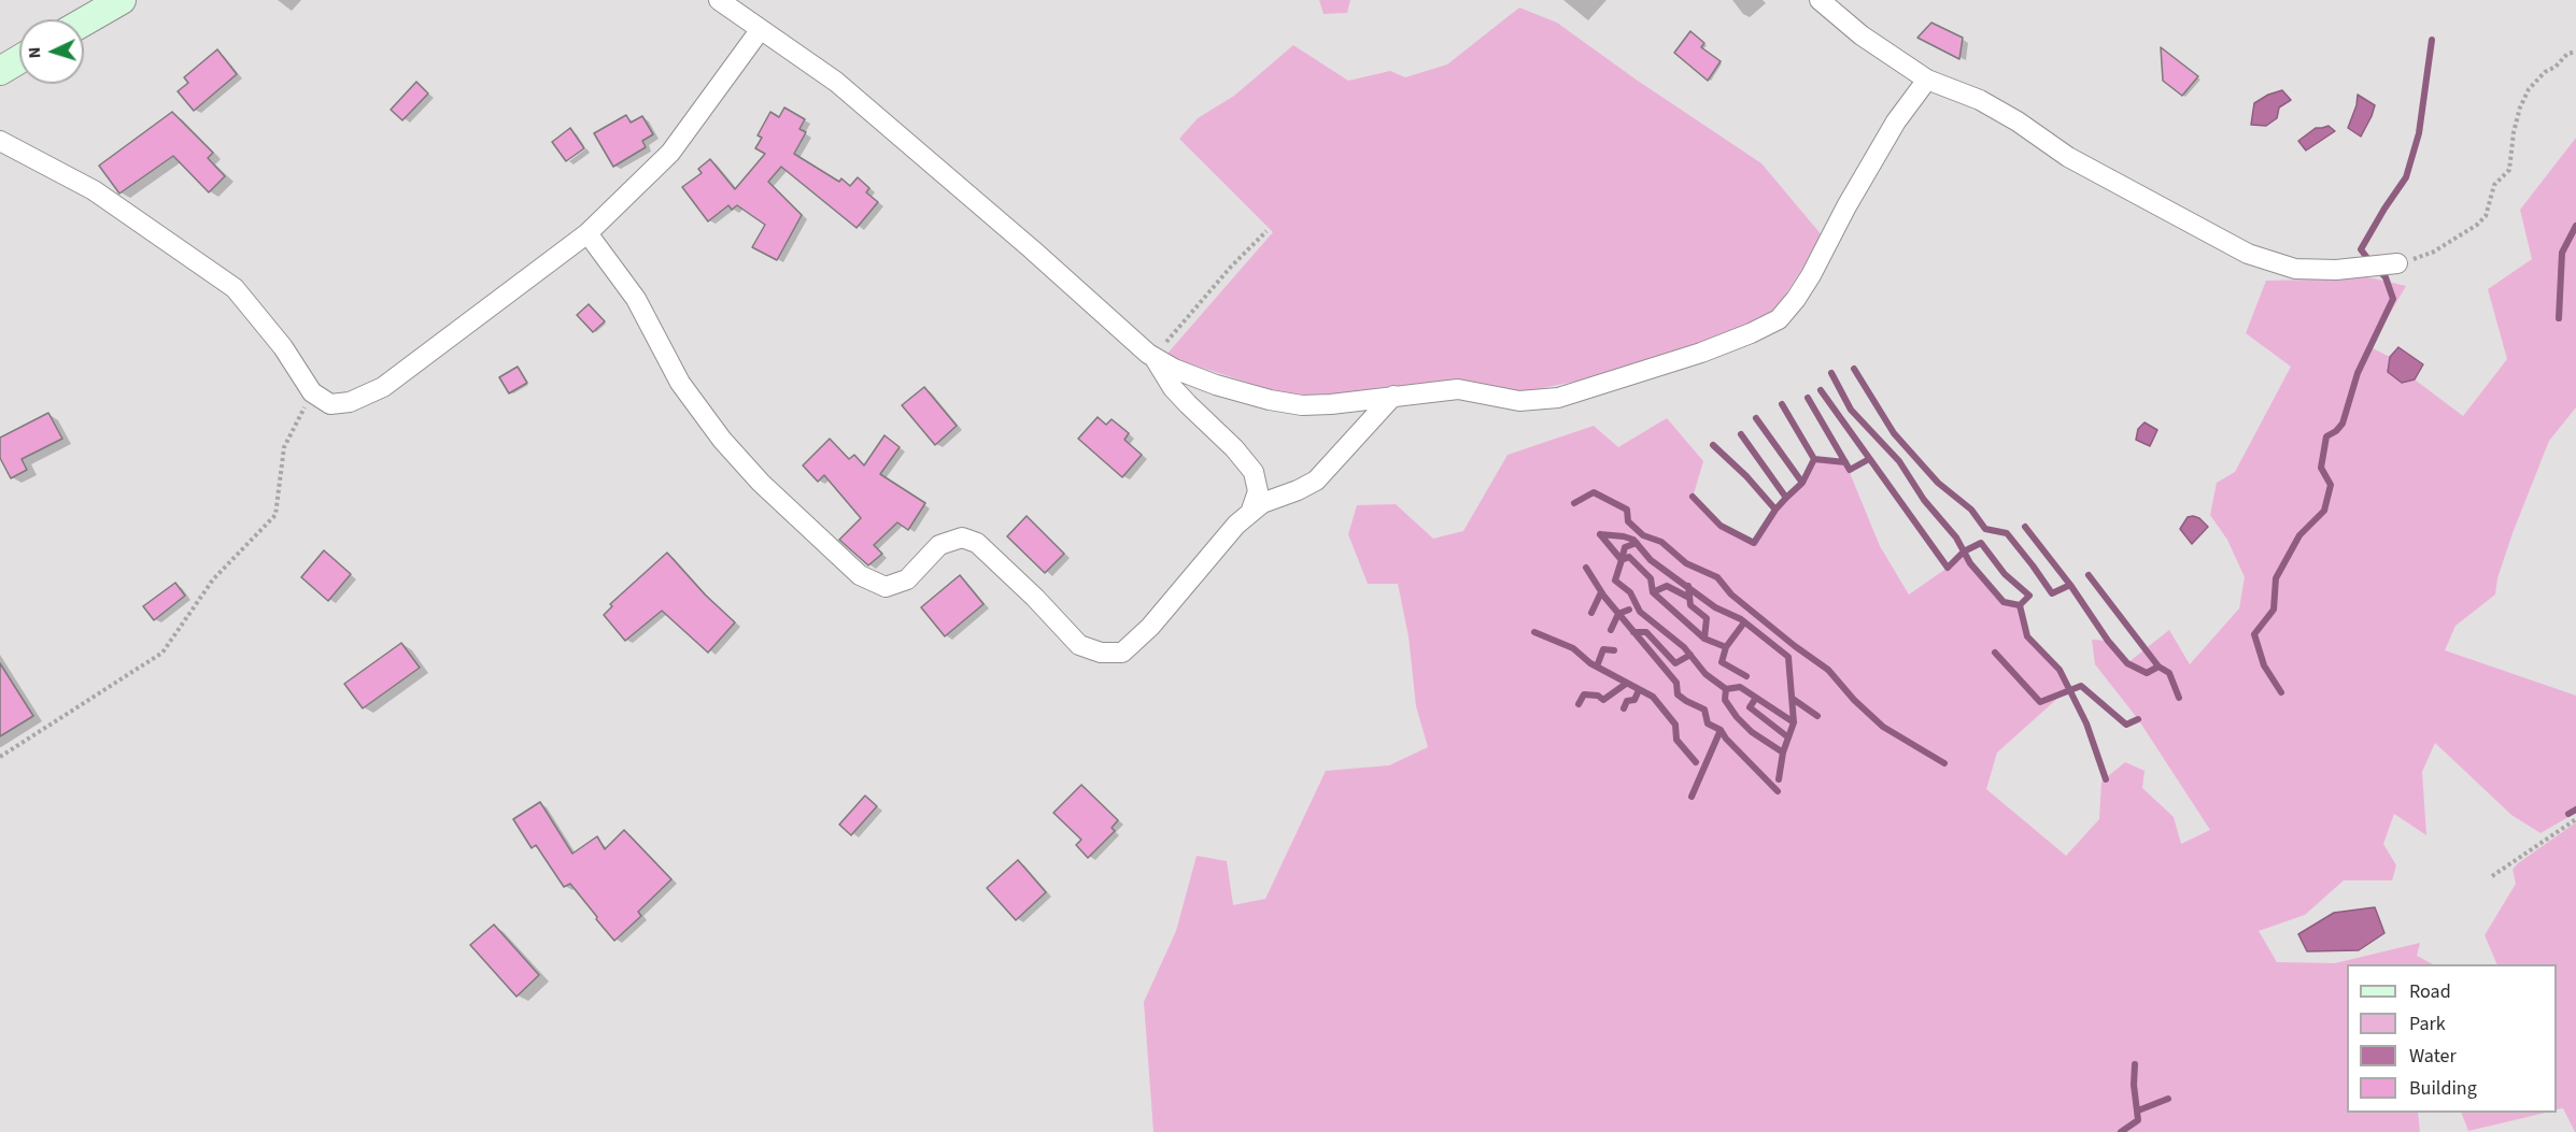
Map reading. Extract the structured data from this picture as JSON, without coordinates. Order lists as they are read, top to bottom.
{
  "legend": [
    "Road",
    "Park",
    "Water",
    "Building"
  ],
  "north": "left"
}
